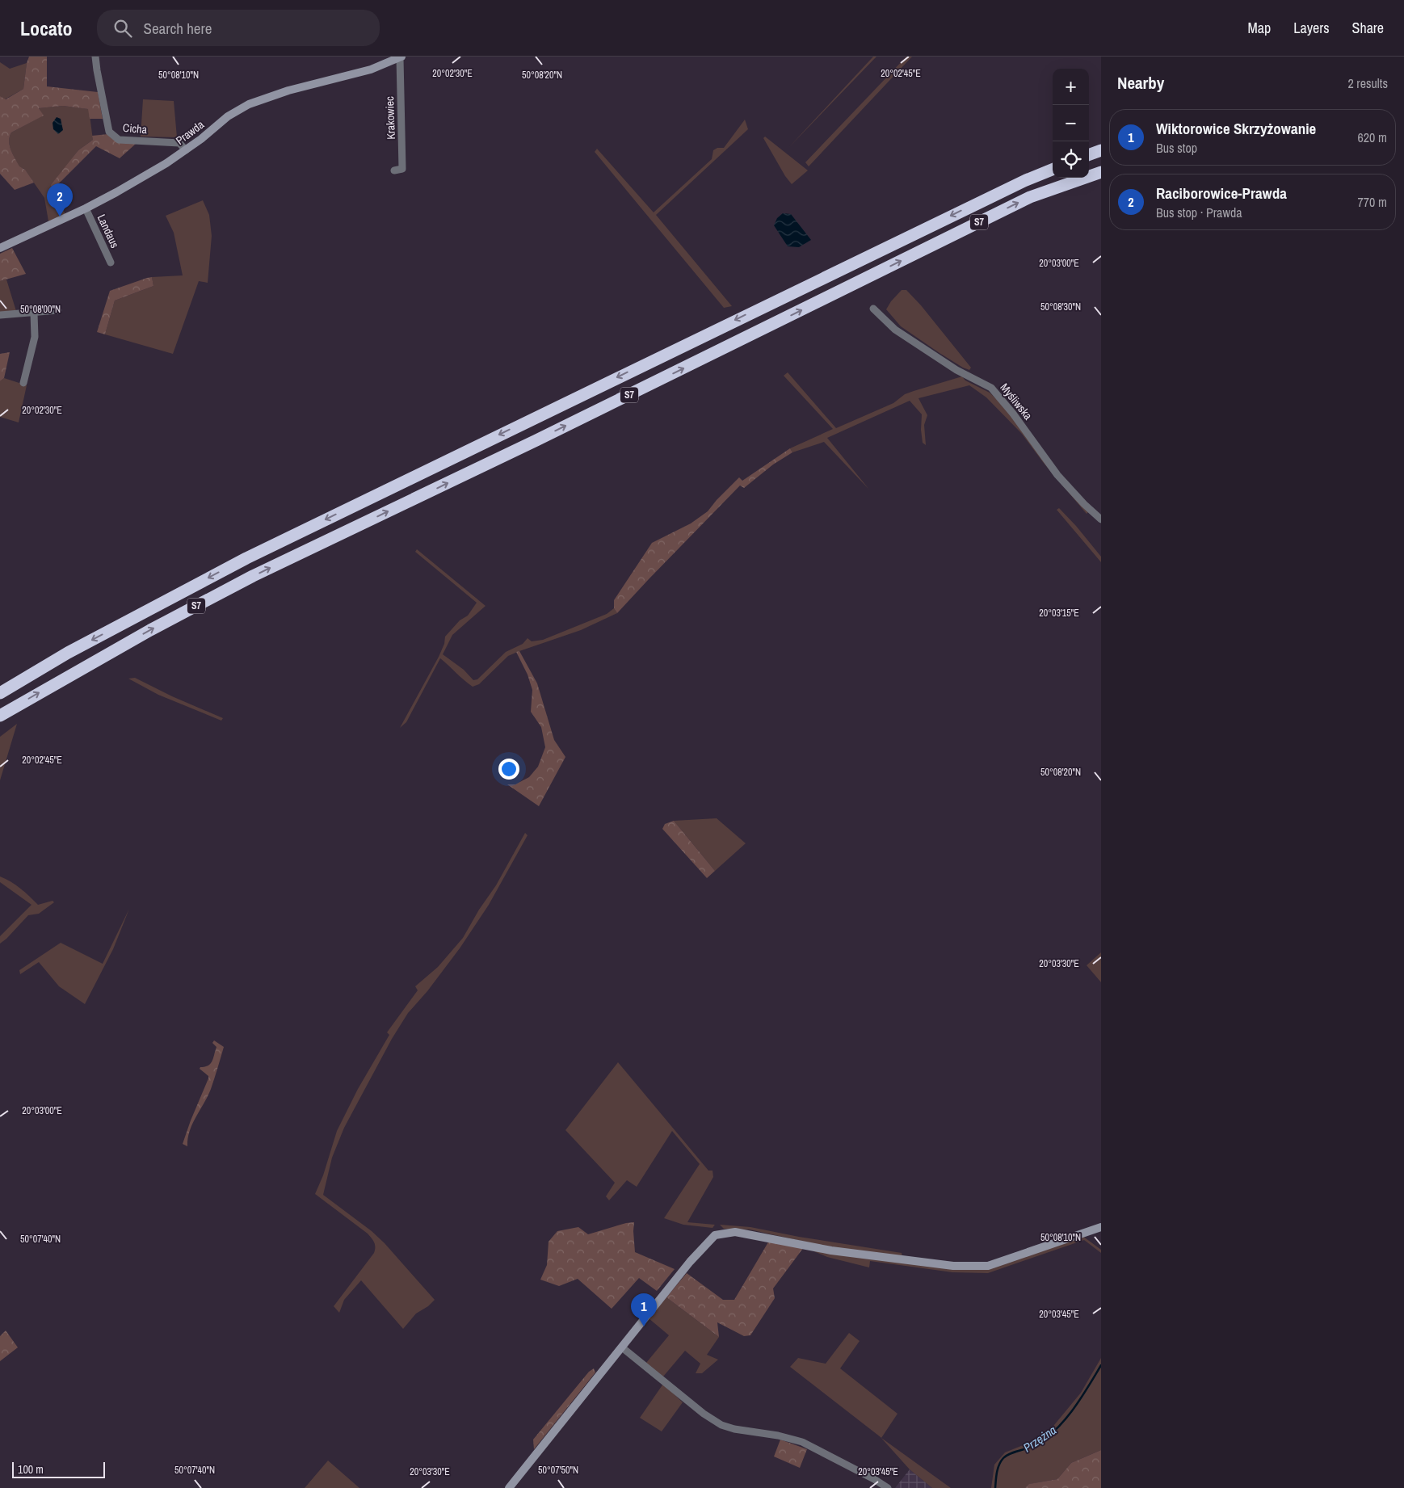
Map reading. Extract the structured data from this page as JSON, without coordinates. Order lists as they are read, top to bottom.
{
  "streets": {
    "highway": ["S7"],
    "street": [
      "Krakowiec",
      "Cicha",
      "Prawda",
      "Landaus",
      "Myśliwska"
    ]
  },
  "crossings": [
    ["Krakowiec", "Prawda"],
    ["Cicha", "Prawda"],
    ["Prawda", "Landaus"]
  ],
  "water": ["Przężna"],
  "scale_bar": "100 m",
  "page": {
    "header": "Locato",
    "search": "Search here",
    "nav": ["Map", "Layers", "Share"],
    "heading": ["Nearby", "2 results"],
    "map_buttons": ["+", "−"],
    "list": [
      {
        "mark": "1",
        "name": "Wiktorowice Skrzyżowanie",
        "note": "Bus stop",
        "value": "620 m"
      },
      {
        "mark": "2",
        "name": "Raciborowice-Prawda",
        "note": "Bus stop · Prawda",
        "value": "770 m"
      }
    ],
    "pins": ["2", "1"],
    "scale": "100 m"
  },
  "coordinates": [
    "20°02'30\"E",
    "20°02'45\"E",
    "50°08'10\"N",
    "50°08'20\"N",
    "20°03'00\"E",
    "50°08'30\"N",
    "50°08'00\"N",
    "20°03'15\"E",
    "20°03'30\"E",
    "50°07'40\"N",
    "20°03'45\"E",
    "50°07'50\"N"
  ]
}
